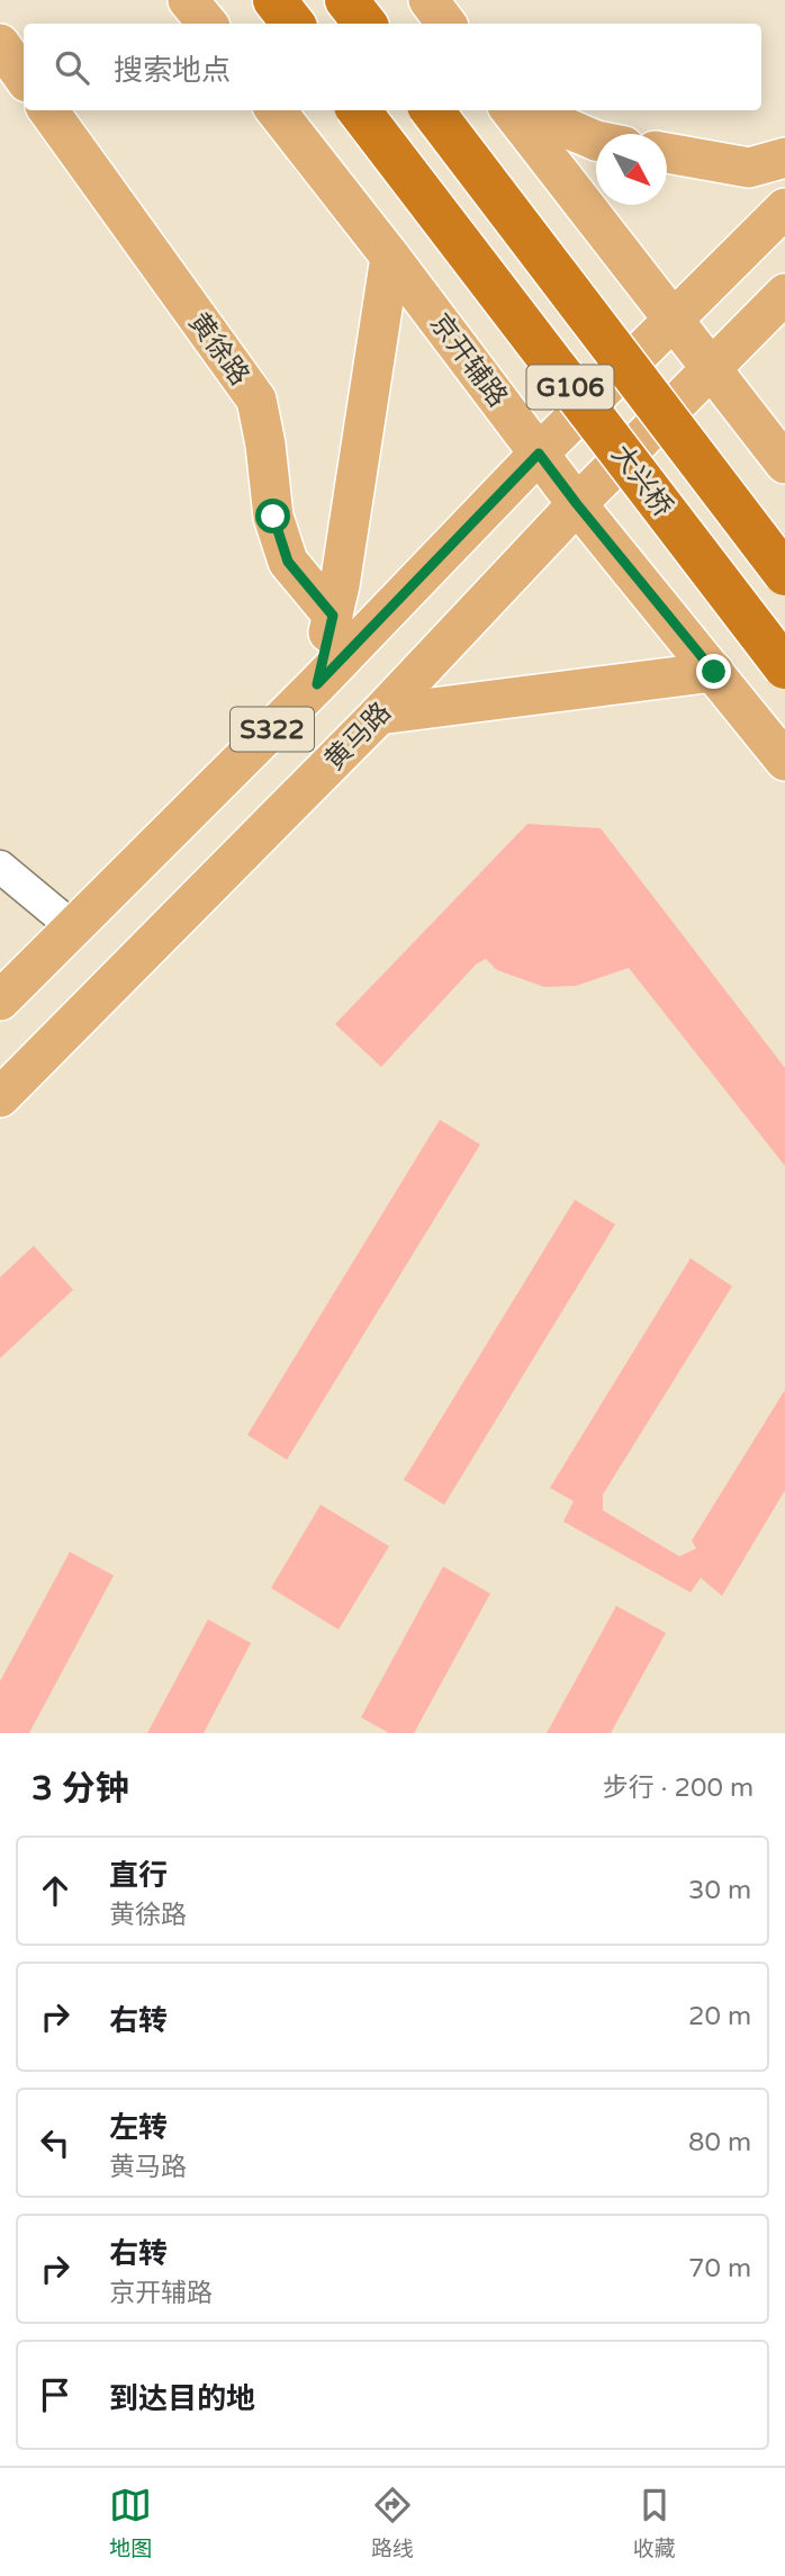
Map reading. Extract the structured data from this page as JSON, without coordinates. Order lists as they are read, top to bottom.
{
  "streets": {
    "highway": ["G106", "大兴桥"],
    "main road": [
      "黄徐路",
      "京开辅路",
      "S322",
      "黄马路"
    ]
  },
  "crossings": [
    ["京开辅路", "S322"],
    ["京开辅路", "黄马路"]
  ],
  "north": "bottom right",
  "page": {
    "search": "搜索地点",
    "heading": ["3 分钟", "步行 · 200 m"],
    "list": [
      ["直行", "黄徐路", "30 m"],
      ["右转", "20 m"],
      ["左转", "黄马路", "80 m"],
      ["右转", "京开辅路", "70 m"],
      "到达目的地"
    ],
    "nav": ["地图", "路线", "收藏"]
  }
}
